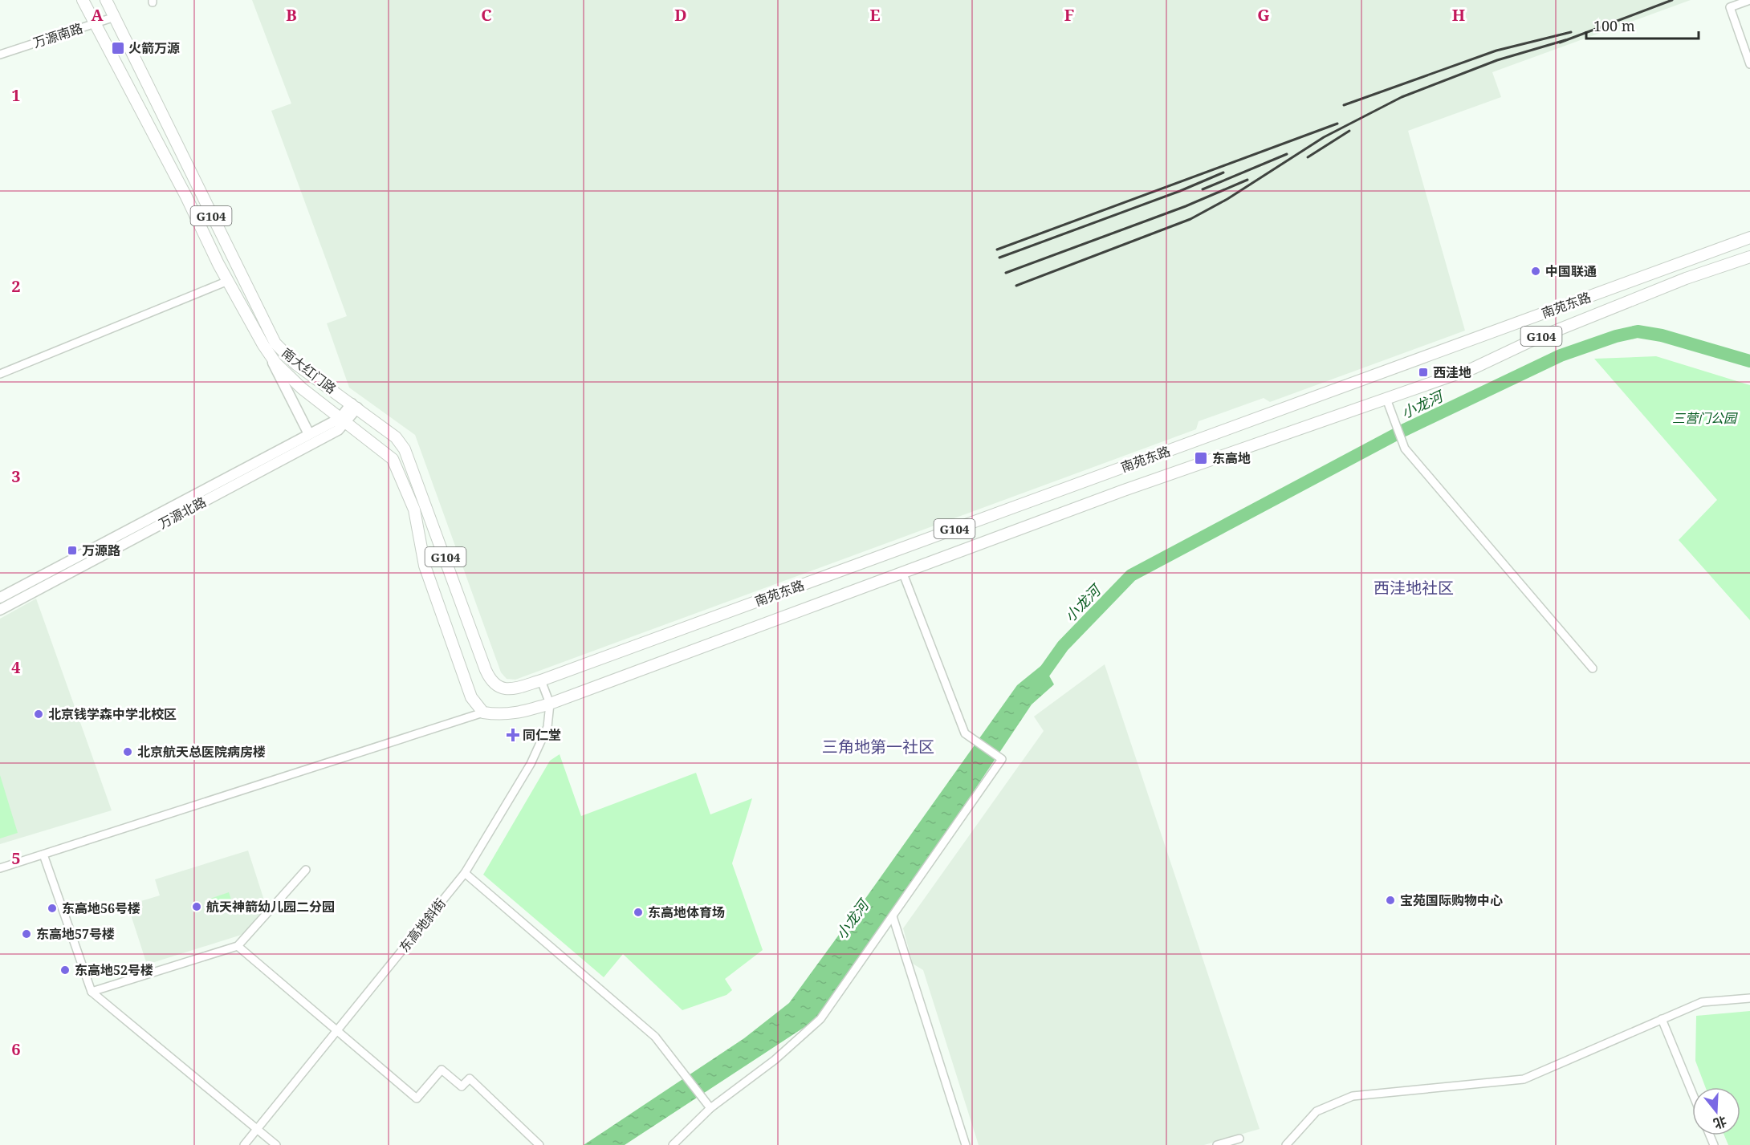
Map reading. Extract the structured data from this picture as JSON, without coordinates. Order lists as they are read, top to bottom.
{
  "streets": {
    "highway": ["G104", "南苑东路", "南大红门路"],
    "main road": ["万源北路"],
    "street": ["万源南路", "东高地斜街"]
  },
  "crossings": [
    ["万源南路", "G104"],
    ["万源南路", "南大红门路"],
    ["G104", "南苑东路"],
    ["G104", "南大红门路"],
    ["G104", "东高地斜街"],
    ["南苑东路", "南大红门路"],
    ["南苑东路", "东高地斜街"],
    ["南大红门路", "万源北路"],
    ["南大红门路", "东高地斜街"]
  ],
  "districts": ["西洼地社区", "三角地第一社区"],
  "water": ["小龙河"],
  "parks": ["三营门公园"],
  "places": {
    "transit": [
      "火箭万源",
      "西洼地",
      "东高地",
      "万源路"
    ],
    "other": [
      "中国联通",
      "北京钱学森中学北校区",
      "北京航天总医院病房楼",
      "宝苑国际购物中心",
      "航天神箭幼儿园二分园",
      "东高地56号楼",
      "东高地体育场",
      "东高地57号楼",
      "东高地52号楼"
    ],
    "health": ["同仁堂"]
  },
  "scale_bar": "100 m",
  "north": "bottom",
  "grid": {
    "columns": [
      "A",
      "B",
      "C",
      "D",
      "E",
      "F",
      "G",
      "H"
    ],
    "rows": [
      "1",
      "2",
      "3",
      "4",
      "5",
      "6"
    ]
  }
}
